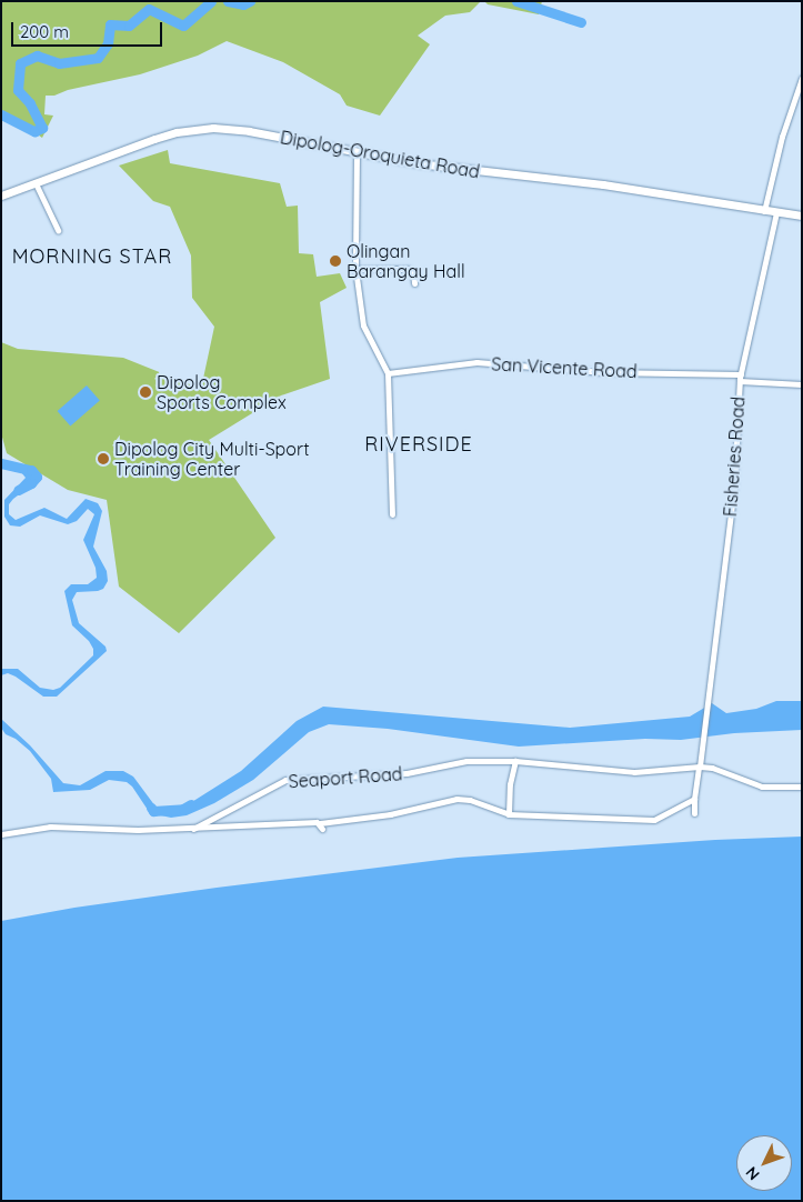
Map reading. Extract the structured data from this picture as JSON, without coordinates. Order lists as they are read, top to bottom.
{
  "streets": {
    "main road": ["Dipolog-Oroquieta Road"],
    "street": ["San Vicente Road", "Fisheries Road", "Seaport Road"]
  },
  "crossings": [
    ["Dipolog-Oroquieta Road", "Fisheries Road"],
    ["San Vicente Road", "Fisheries Road"],
    ["Fisheries Road", "Seaport Road"]
  ],
  "districts": ["MORNING STAR", "RIVERSIDE"],
  "places": ["Olingan Barangay Hall", "Dipolog Sports Complex", "Dipolog City Multi-Sport Training Center"],
  "scale_bar": "200 m",
  "north": "bottom left"
}
